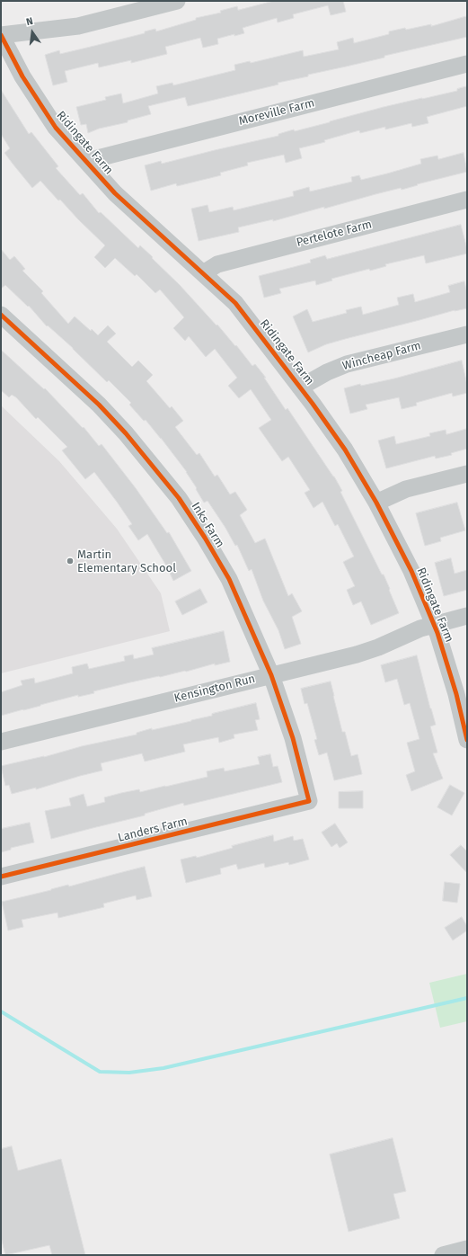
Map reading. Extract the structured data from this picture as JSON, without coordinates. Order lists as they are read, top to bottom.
{
  "streets": {
    "street": [
      "Moreville Farm",
      "Ridingate Farm",
      "Pertelote Farm",
      "Wincheap Farm",
      "Inks Farm",
      "Kensington Run",
      "Landers Farm"
    ]
  },
  "crossings": [
    ["Moreville Farm", "Ridingate Farm"],
    ["Ridingate Farm", "Pertelote Farm"],
    ["Ridingate Farm", "Wincheap Farm"],
    ["Ridingate Farm", "Kensington Run"],
    ["Inks Farm", "Kensington Run"],
    ["Inks Farm", "Landers Farm"]
  ],
  "places": ["Martin Elementary School"],
  "north": "top"
}
